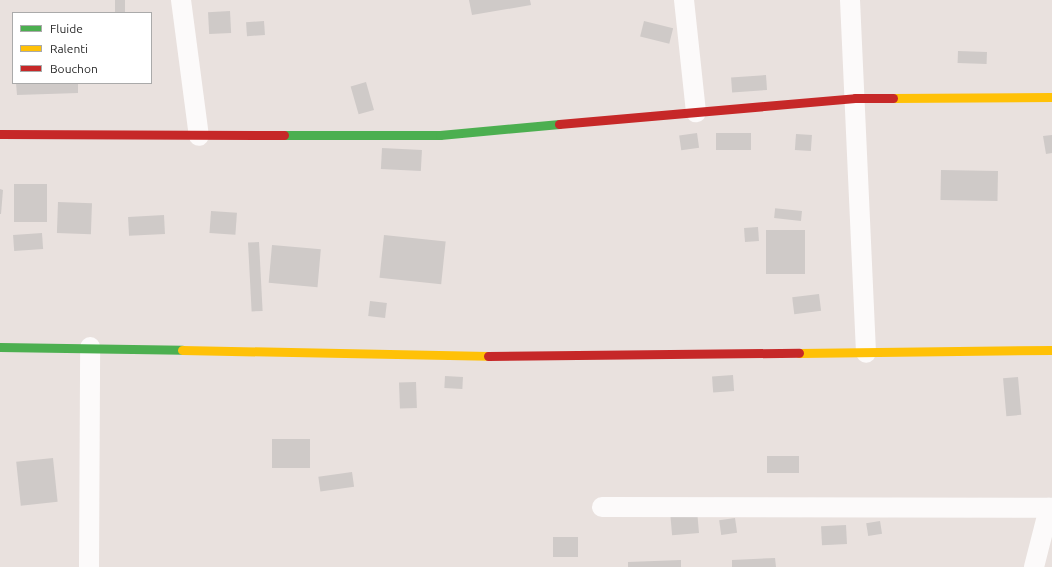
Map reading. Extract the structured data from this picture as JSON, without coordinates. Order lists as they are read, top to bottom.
{
  "legend": ["Fluide", "Ralenti", "Bouchon"]
}
